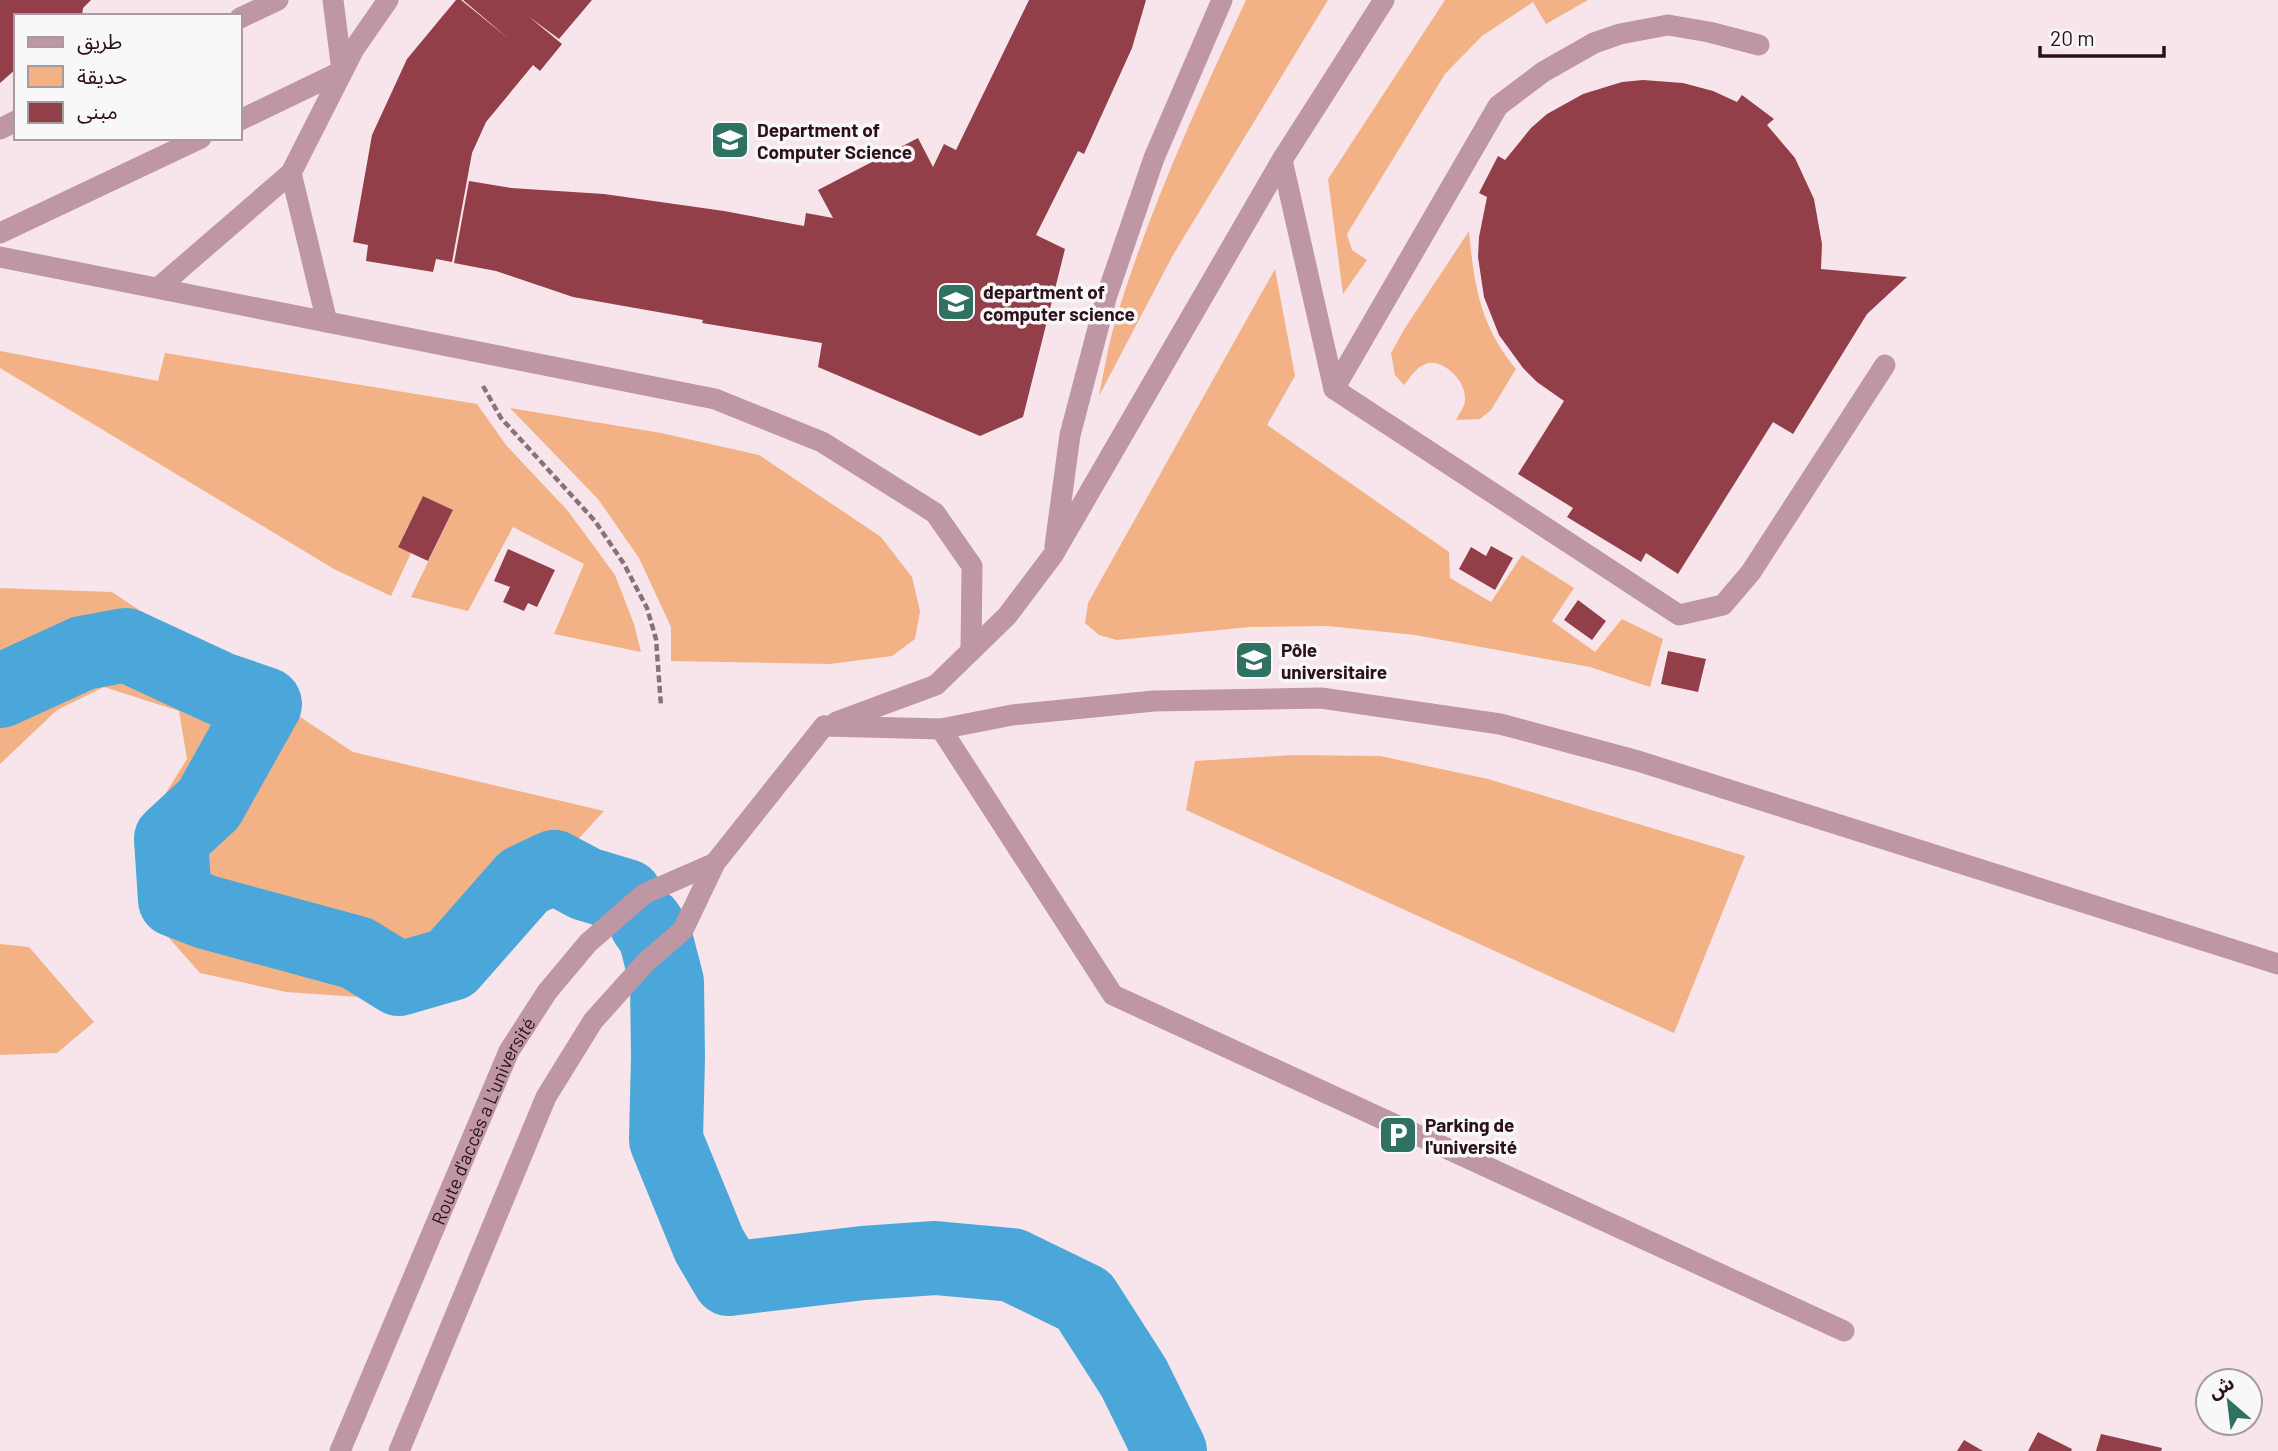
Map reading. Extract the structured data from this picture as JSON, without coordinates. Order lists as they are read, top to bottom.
{
  "streets": {
    "lane": ["Route d'accès a L'université"]
  },
  "places": {
    "school or university": ["Department of Computer Science", "department of computer science", "Pôle universitaire"],
    "parking": ["Parking de l'université"]
  },
  "legend": ["طريق", "حديقة", "مبنى"],
  "scale_bar": "20 m",
  "north": "top left"
}
